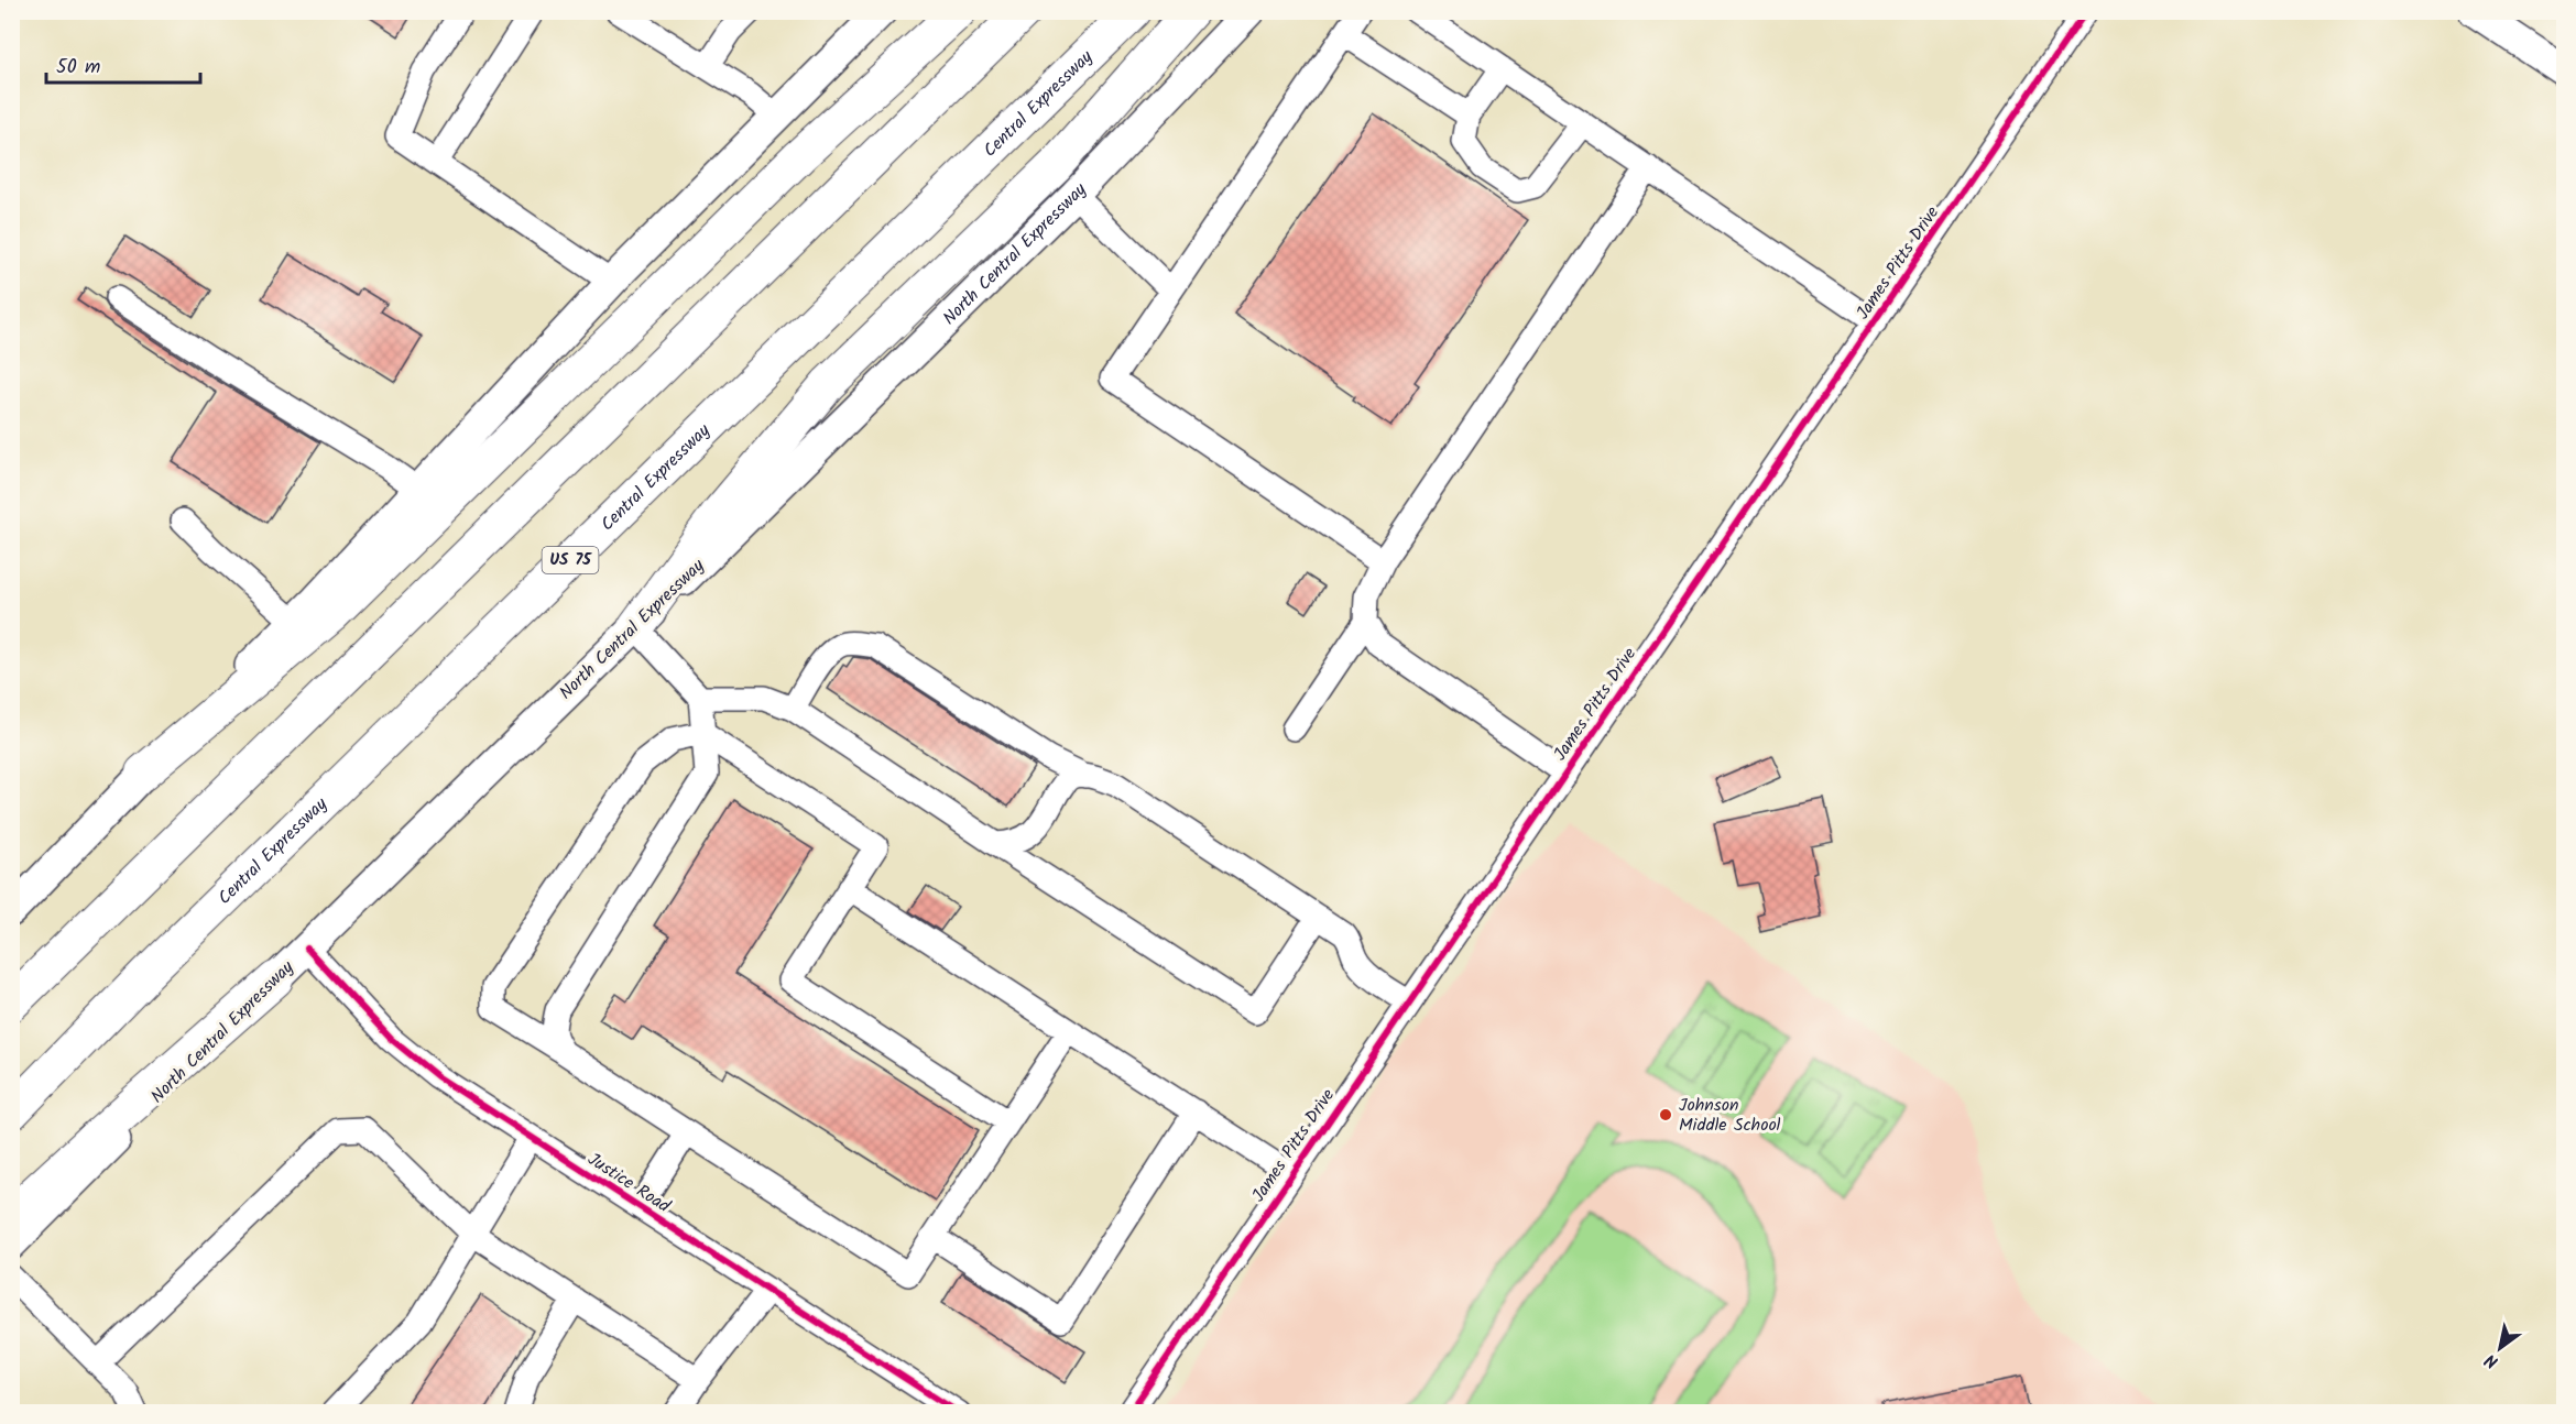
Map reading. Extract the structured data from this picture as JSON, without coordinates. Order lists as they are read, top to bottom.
{
  "streets": {
    "highway": ["Central Expressway", "US 75"],
    "main road": ["North Central Expressway"],
    "street": ["James Pitts Drive", "Justice Road"]
  },
  "crossings": [
    ["North Central Expressway", "Justice Road"]
  ],
  "places": ["Johnson Middle School"],
  "scale_bar": "50 m",
  "north": "bottom left"
}
